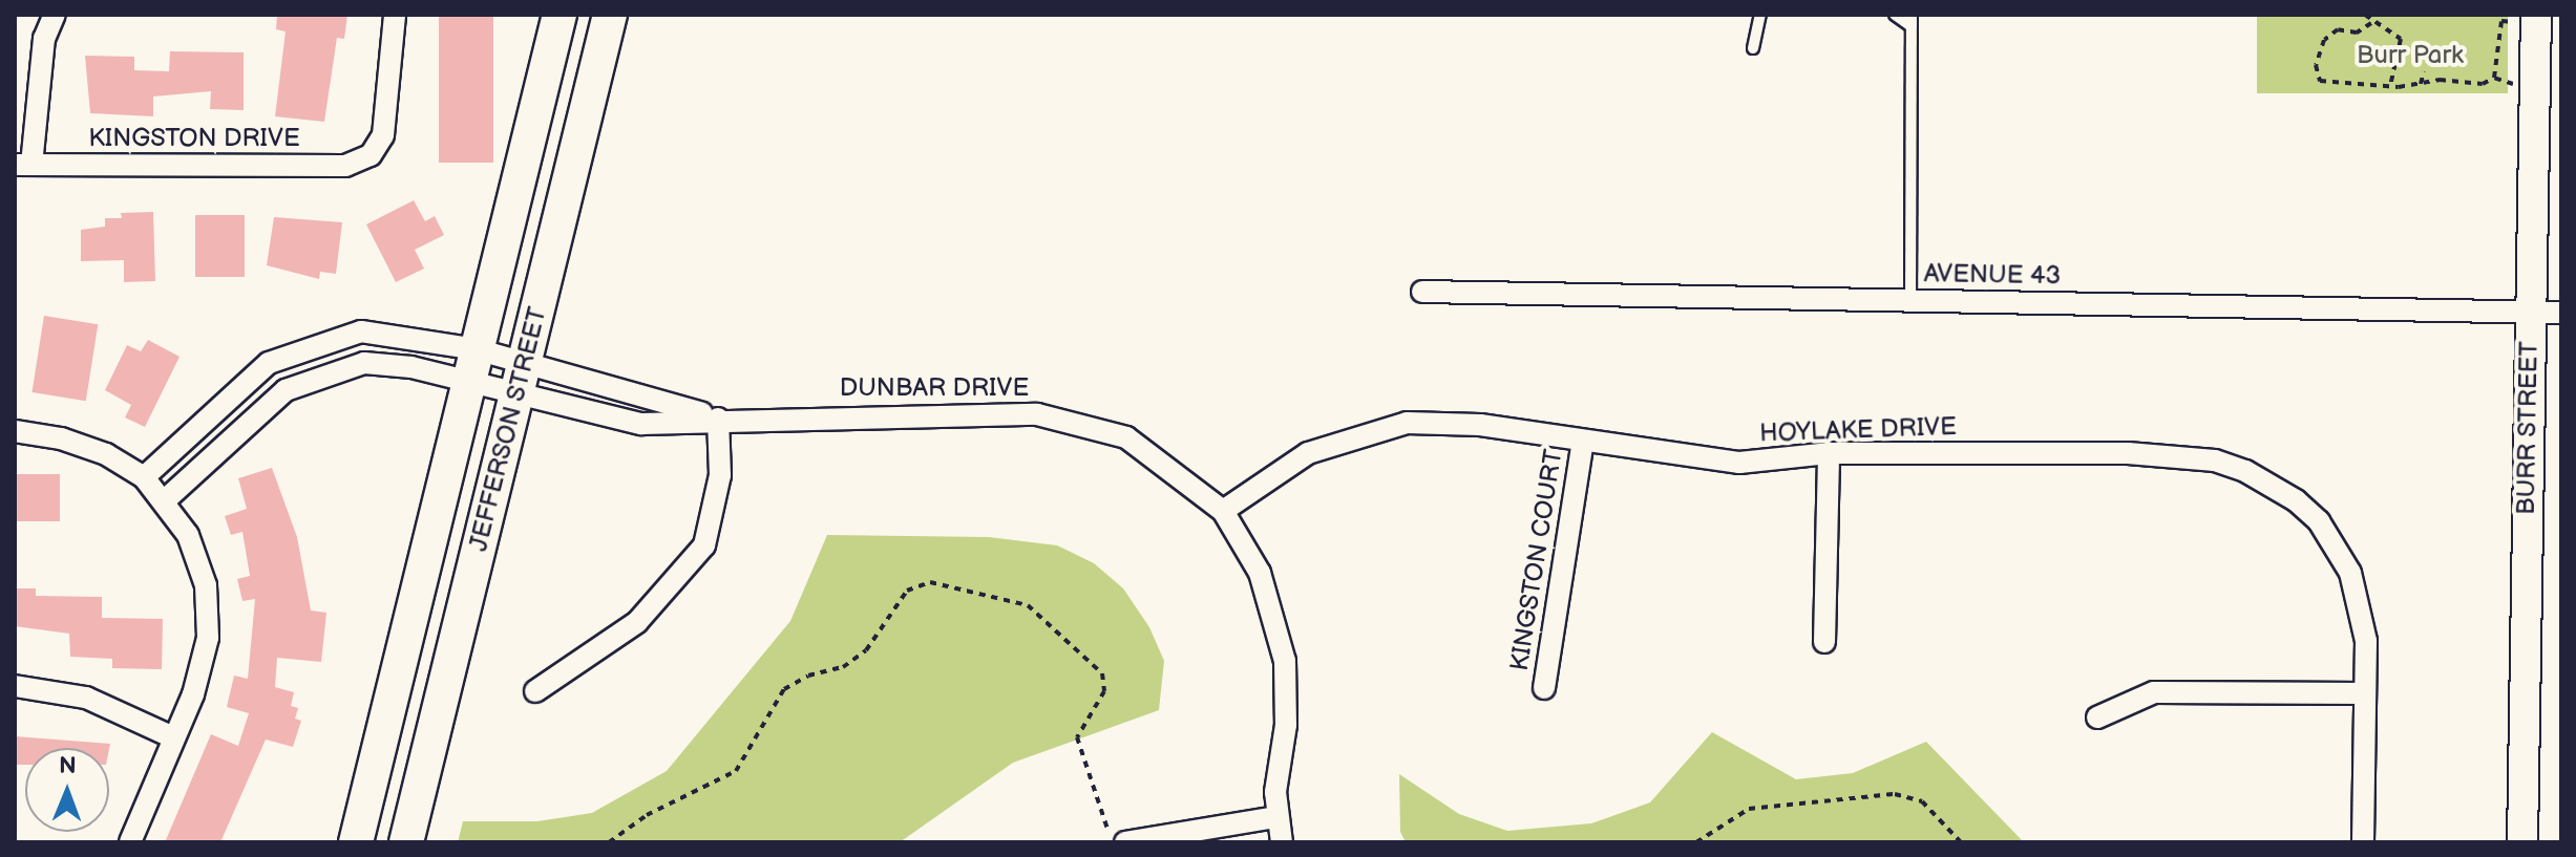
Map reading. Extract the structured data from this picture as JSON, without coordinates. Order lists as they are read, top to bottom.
{
  "streets": {
    "main road": ["JEFFERSON STREET"],
    "street": [
      "KINGSTON DRIVE",
      "AVENUE 43",
      "DUNBAR DRIVE",
      "BURR STREET",
      "HOYLAKE DRIVE",
      "KINGSTON COURT"
    ]
  },
  "crossings": [
    ["AVENUE 43", "BURR STREET"],
    ["DUNBAR DRIVE", "JEFFERSON STREET"],
    ["DUNBAR DRIVE", "HOYLAKE DRIVE"],
    ["HOYLAKE DRIVE", "KINGSTON COURT"]
  ],
  "parks": ["Burr Park"],
  "north": "top"
}
